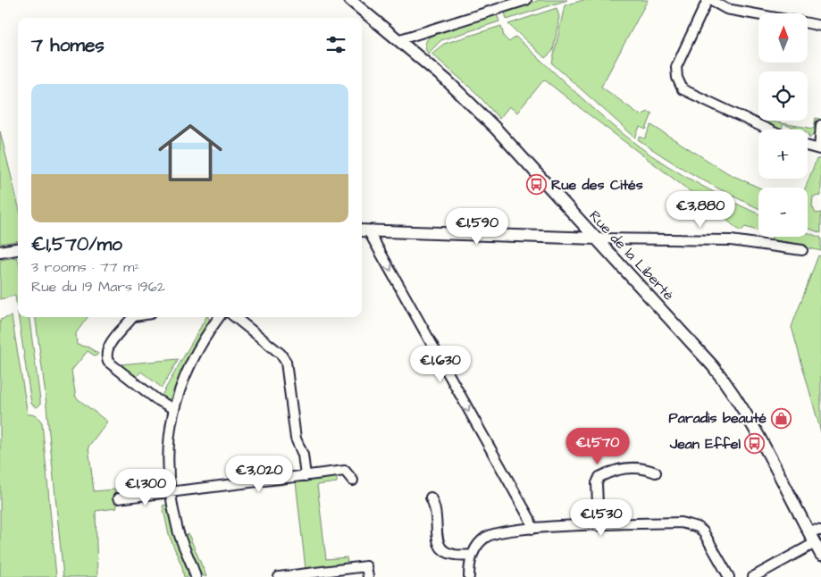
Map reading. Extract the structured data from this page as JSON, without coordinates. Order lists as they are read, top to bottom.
{
  "streets": {
    "street": ["Rue de la Liberté"]
  },
  "places": {
    "bus stop": ["Rue des Cités", "Jean Effel"],
    "shop": ["Paradis beauté"]
  },
  "north": "top",
  "page": {
    "map_buttons": ["+", "−"],
    "heading": "7 homes",
    "list": [
      {
        "name": "€1,570/mo",
        "note": "3 rooms · 77 m² · Rue du 19 Mars 1962"
      }
    ],
    "price": [
      "€3,880",
      "€1,590",
      "€1,630",
      "€1,570",
      "€3,020",
      "€1,300",
      "€1,530"
    ]
  }
}
